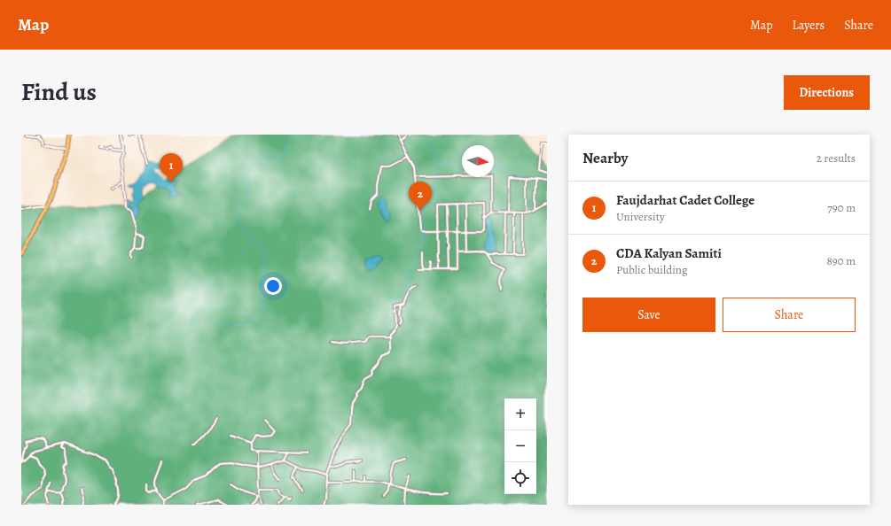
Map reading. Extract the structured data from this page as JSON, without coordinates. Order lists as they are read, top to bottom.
{
  "north": "right",
  "page": {
    "header": "Map",
    "nav": ["Map", "Layers", "Share"],
    "title": "Find us",
    "buttons": [
      "Directions",
      ["Save", "Share"]
    ],
    "heading": ["Nearby", "2 results"],
    "pins": ["1", "2"],
    "list": [
      {
        "mark": "1",
        "name": "Faujdarhat Cadet College",
        "note": "University",
        "value": "790 m"
      },
      {
        "mark": "2",
        "name": "CDA Kalyan Samiti",
        "note": "Public building",
        "value": "890 m"
      }
    ],
    "map_buttons": ["+", "−"]
  }
}
